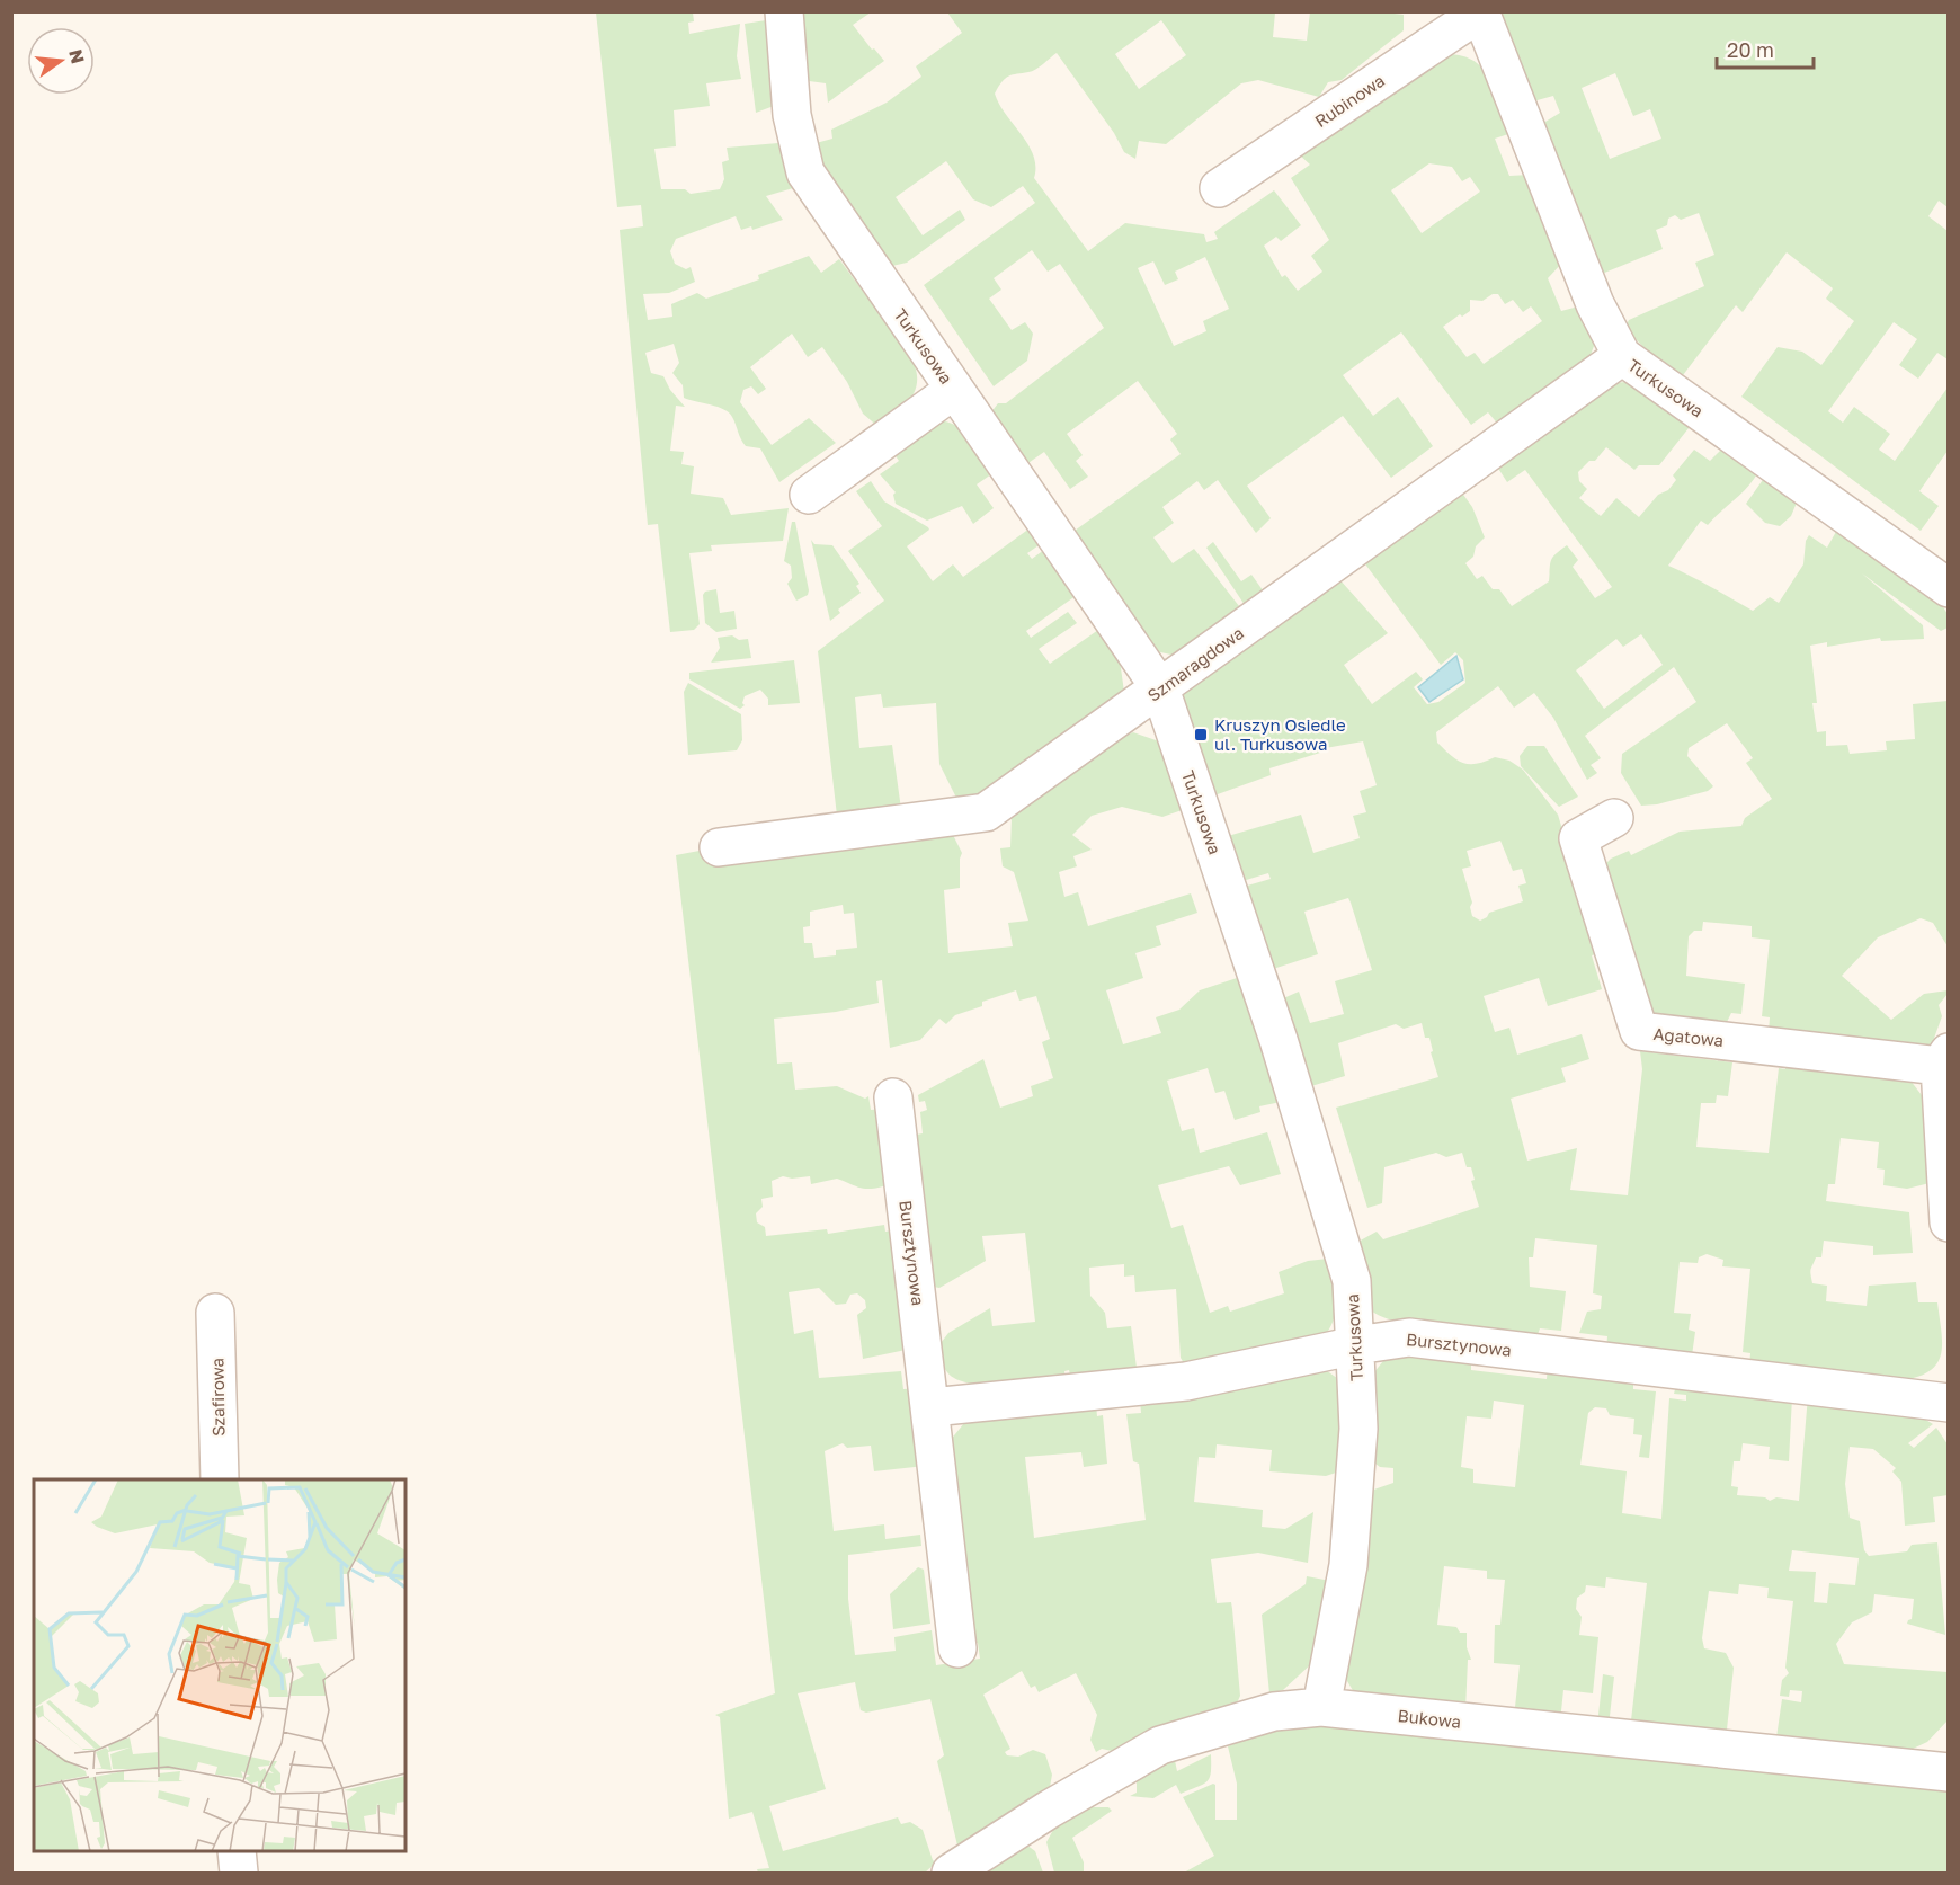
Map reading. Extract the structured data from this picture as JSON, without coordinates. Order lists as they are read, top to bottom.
{
  "streets": {
    "street": [
      "Rubinowa",
      "Turkusowa",
      "Szmaragdowa",
      "Agatowa",
      "Bursztynowa",
      "Szafirowa",
      "Bukowa"
    ]
  },
  "crossings": [
    ["Rubinowa", "Turkusowa"],
    ["Turkusowa", "Szmaragdowa"],
    ["Turkusowa", "Bursztynowa"],
    ["Turkusowa", "Bukowa"]
  ],
  "places": {
    "transit": ["Kruszyn Osiedle ul. Turkusowa"]
  },
  "scale_bar": "20 m",
  "north": "right"
}
